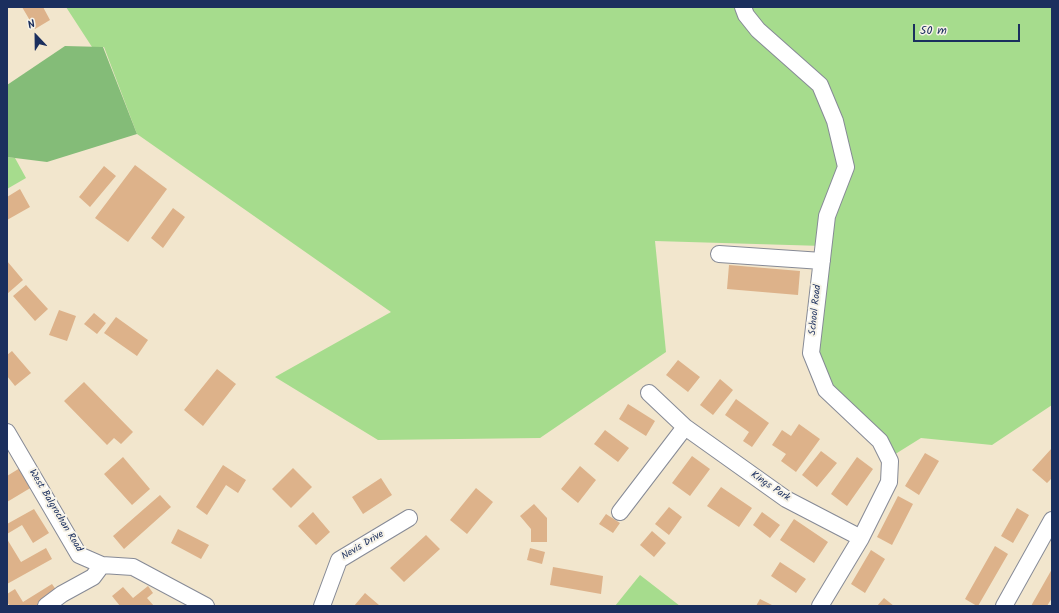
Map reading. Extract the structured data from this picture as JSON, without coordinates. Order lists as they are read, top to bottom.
{
  "streets": {
    "street": [
      "School Road",
      "Kings Park",
      "West Balgrochan Road",
      "Nevis Drive"
    ]
  },
  "crossings": [
    ["School Road", "Kings Park"]
  ],
  "scale_bar": "50 m",
  "north": "top"
}
